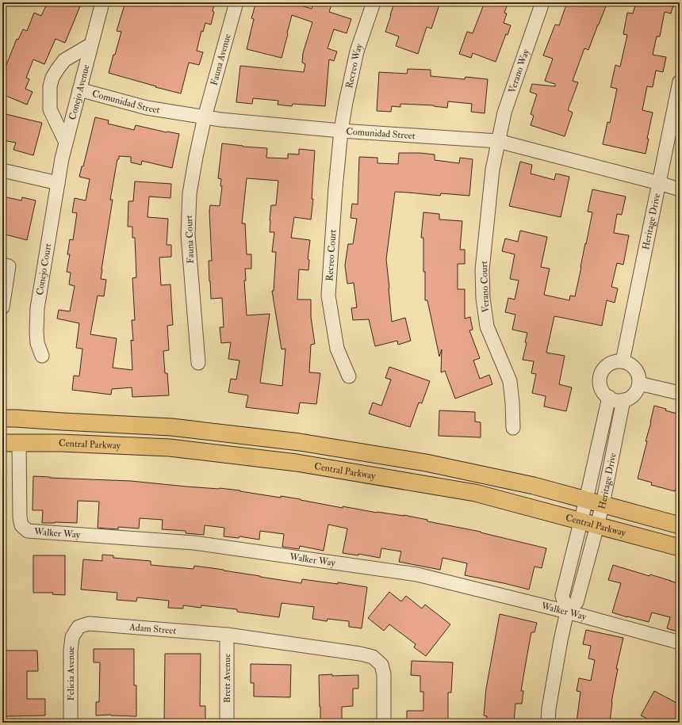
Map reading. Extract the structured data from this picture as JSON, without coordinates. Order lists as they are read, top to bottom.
{
  "streets": {
    "main road": ["Central Parkway"],
    "street": [
      "Fauna Avenue",
      "Recreo Way",
      "Verano Way",
      "Conejo Avenue",
      "Comunidad Street",
      "Heritage Drive",
      "Fauna Court",
      "Recreo Court",
      "Conejo Court",
      "Verano Court",
      "Walker Way",
      "Adam Street",
      "Felicia Avenue",
      "Brett Avenue"
    ]
  },
  "crossings": [
    ["Fauna Avenue", "Comunidad Street"],
    ["Fauna Avenue", "Fauna Court"],
    ["Recreo Way", "Comunidad Street"],
    ["Recreo Way", "Recreo Court"],
    ["Verano Way", "Comunidad Street"],
    ["Verano Way", "Verano Court"],
    ["Conejo Avenue", "Comunidad Street"],
    ["Conejo Avenue", "Conejo Court"],
    ["Comunidad Street", "Heritage Drive"],
    ["Comunidad Street", "Fauna Court"],
    ["Comunidad Street", "Recreo Court"],
    ["Comunidad Street", "Verano Court"],
    ["Heritage Drive", "Central Parkway"],
    ["Heritage Drive", "Walker Way"],
    ["Central Parkway", "Walker Way"],
    ["Adam Street", "Felicia Avenue"],
    ["Adam Street", "Brett Avenue"]
  ]
}
